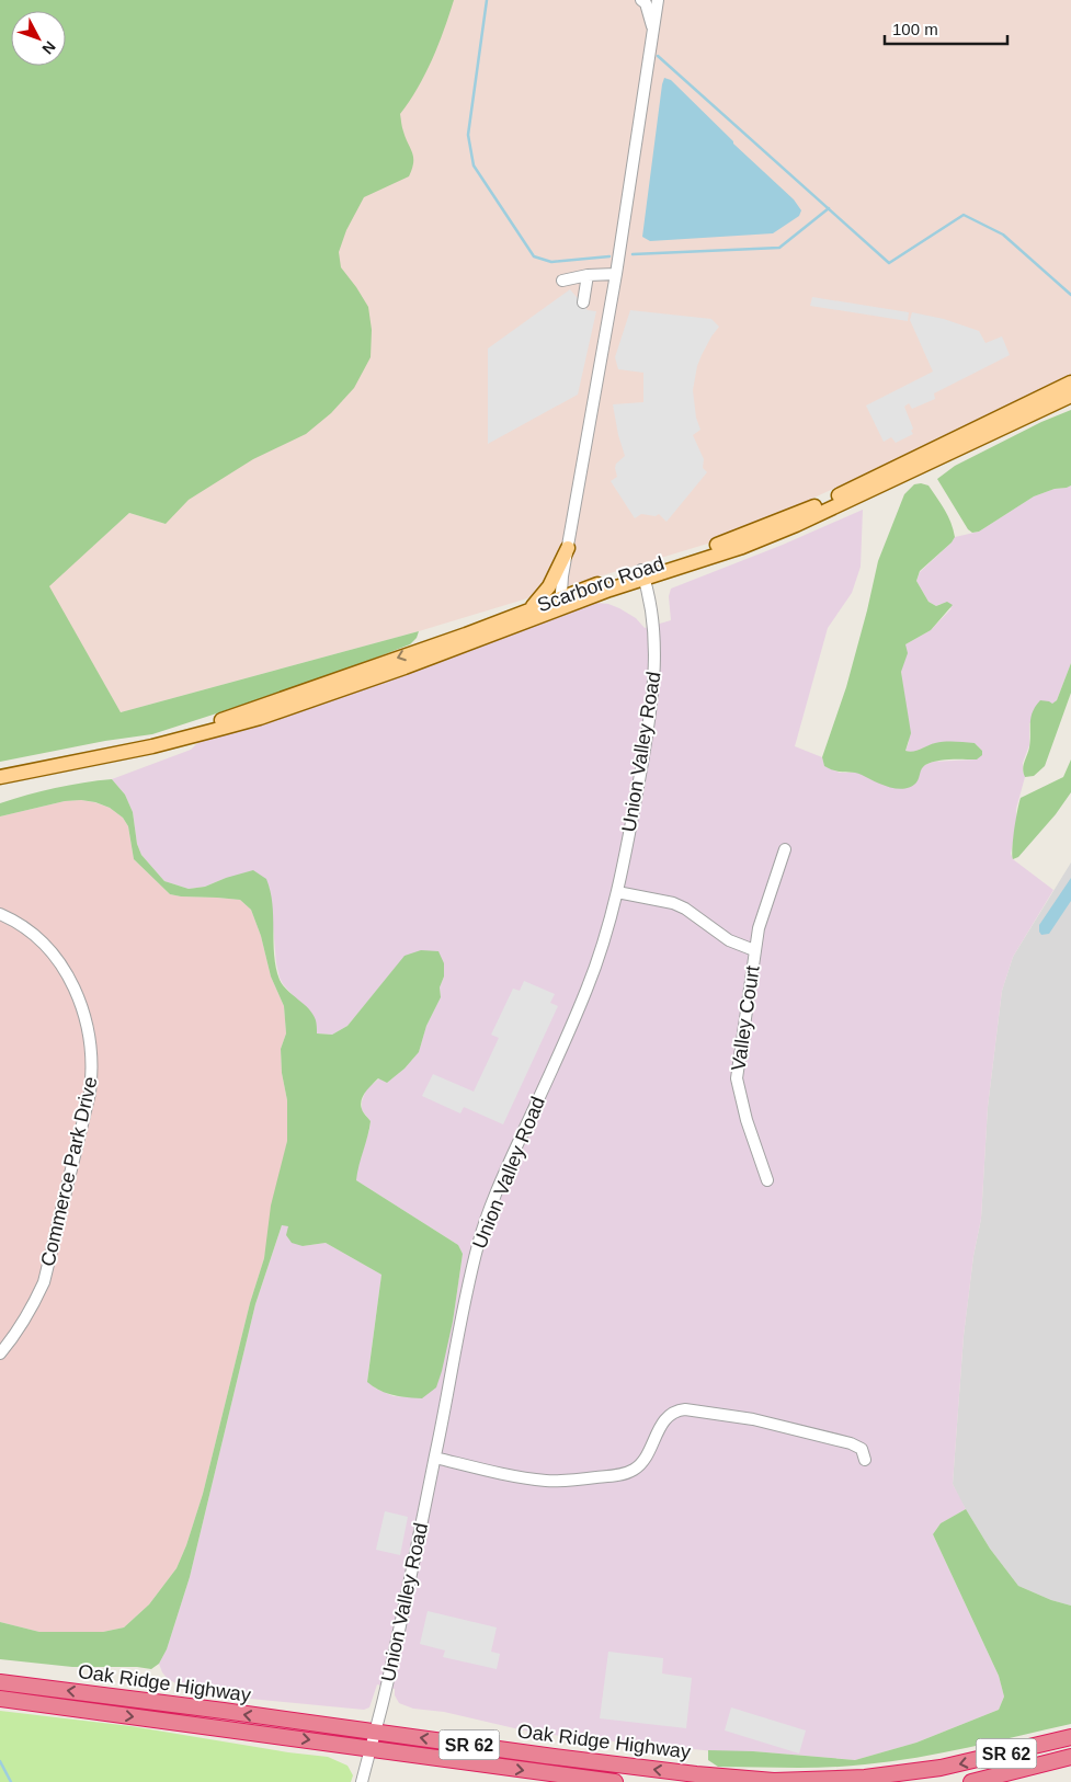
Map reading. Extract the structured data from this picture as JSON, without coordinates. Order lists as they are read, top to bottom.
{
  "streets": {
    "highway": ["Oak Ridge Highway", "SR 62"],
    "main road": ["Scarboro Road"],
    "street": ["Union Valley Road", "Valley Court", "Commerce Park Drive"]
  },
  "crossings": [
    ["Scarboro Road", "Union Valley Road"],
    ["Union Valley Road", "Oak Ridge Highway"]
  ],
  "scale_bar": "100 m",
  "north": "bottom right"
}
